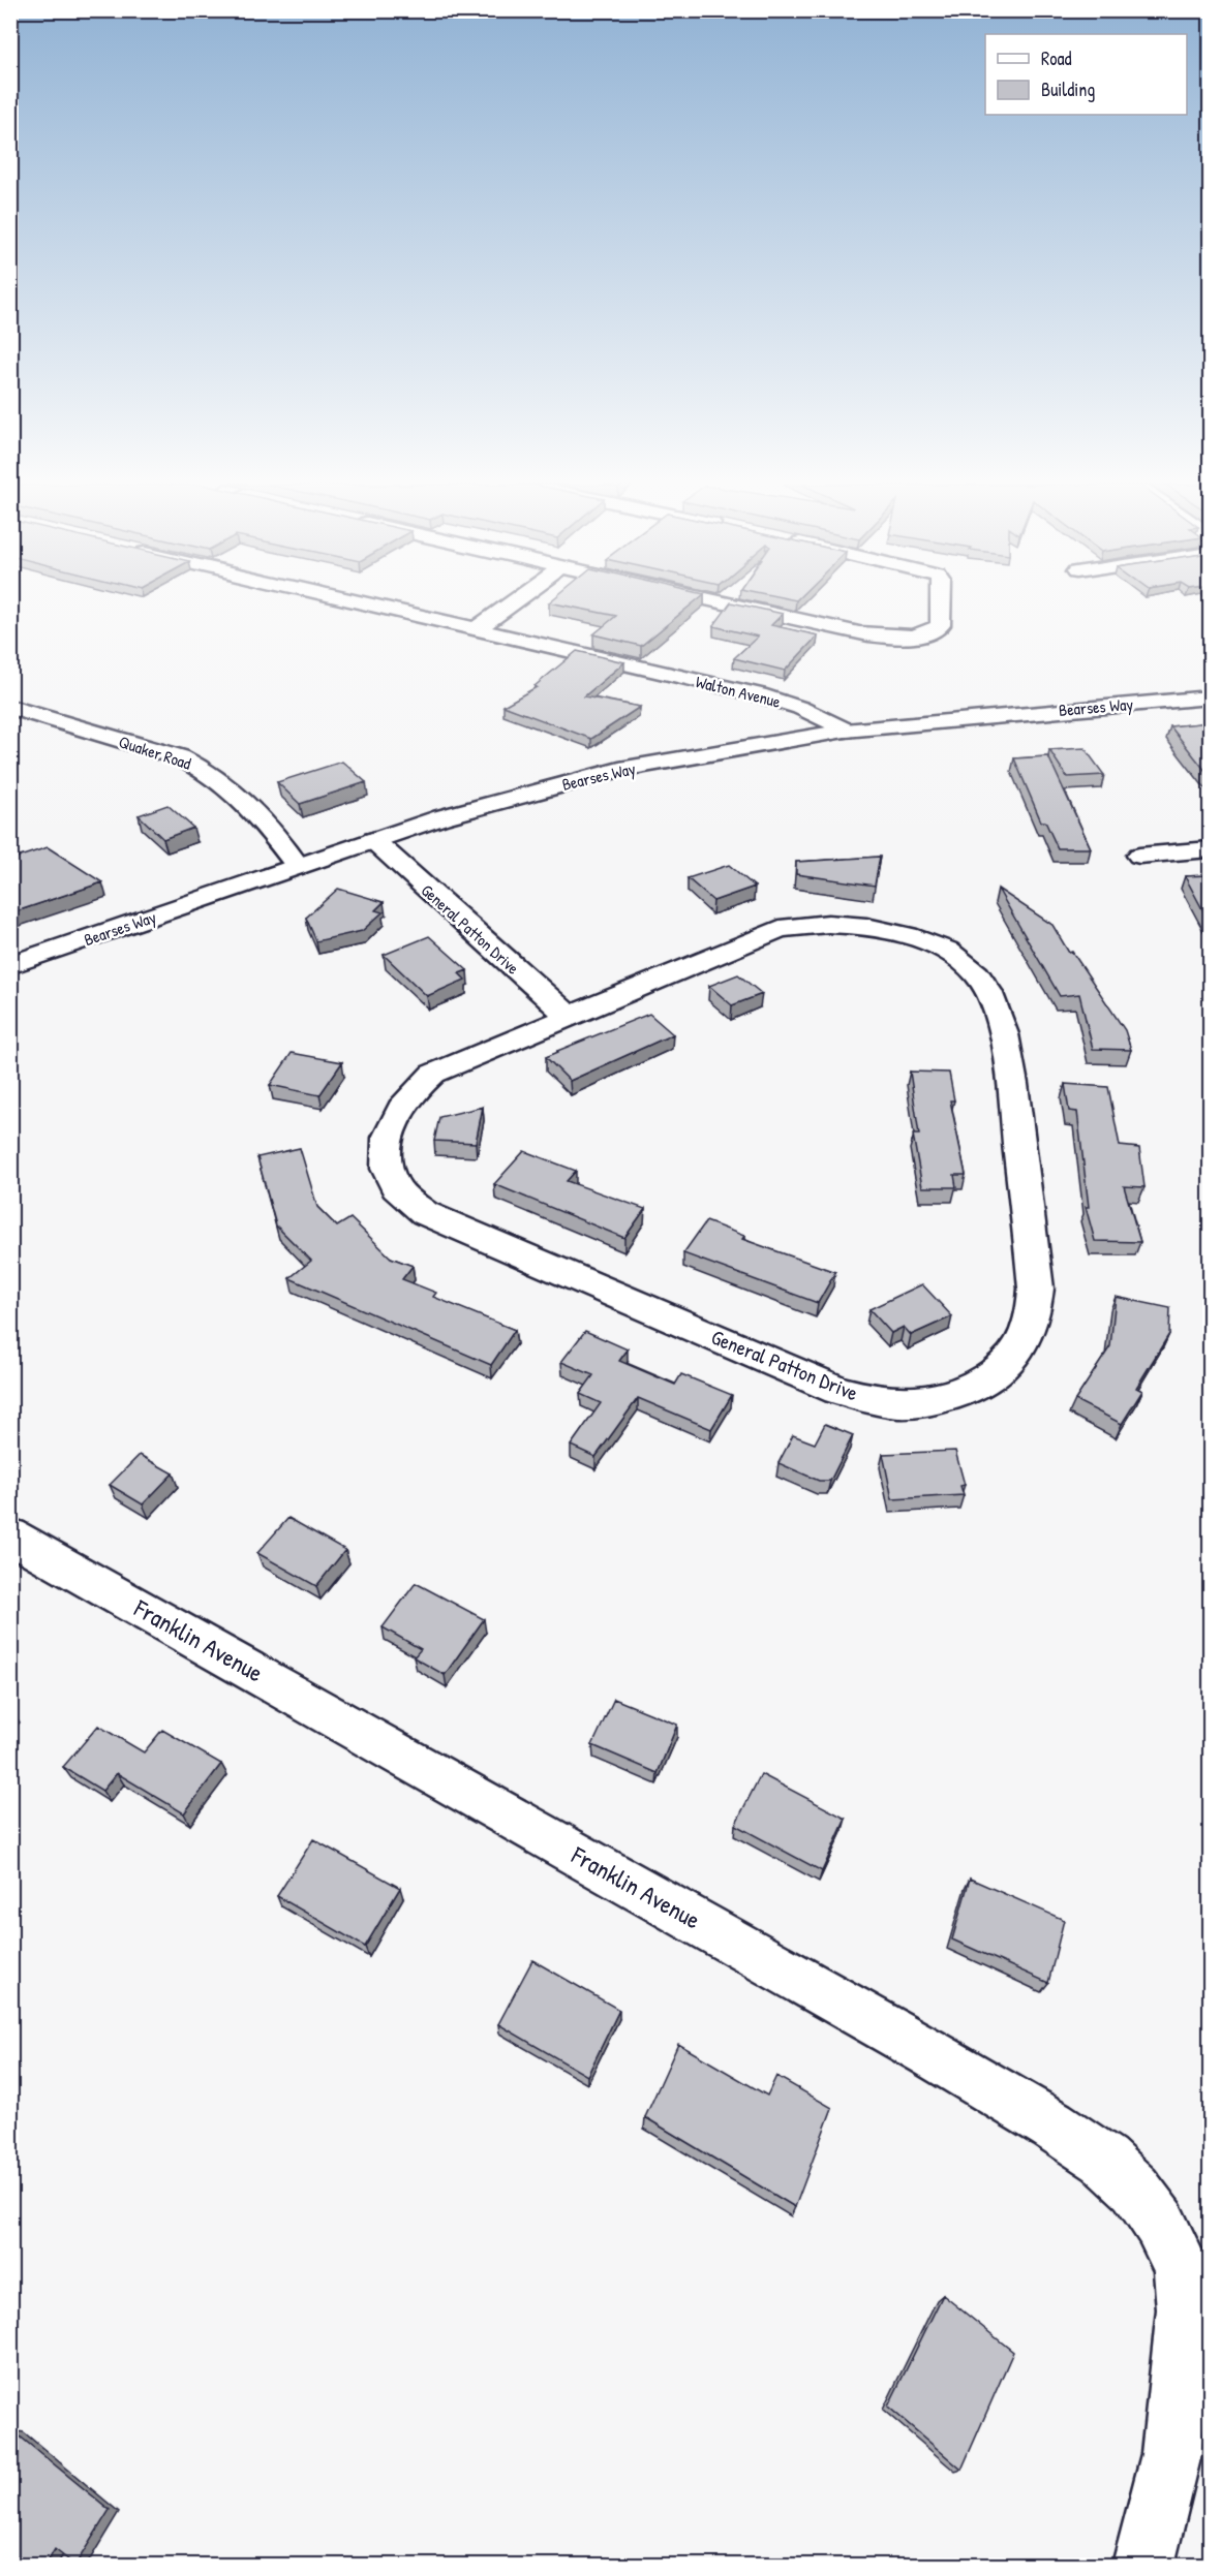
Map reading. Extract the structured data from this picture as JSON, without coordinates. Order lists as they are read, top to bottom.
{
  "streets": {
    "street": [
      "Walton Avenue",
      "Bearses Way",
      "Quaker Road",
      "General Patton Drive",
      "Franklin Avenue"
    ]
  },
  "crossings": [
    ["Walton Avenue", "Bearses Way"],
    ["Bearses Way", "Quaker Road"],
    ["Bearses Way", "General Patton Drive"]
  ],
  "legend": ["Road", "Building"]
}
